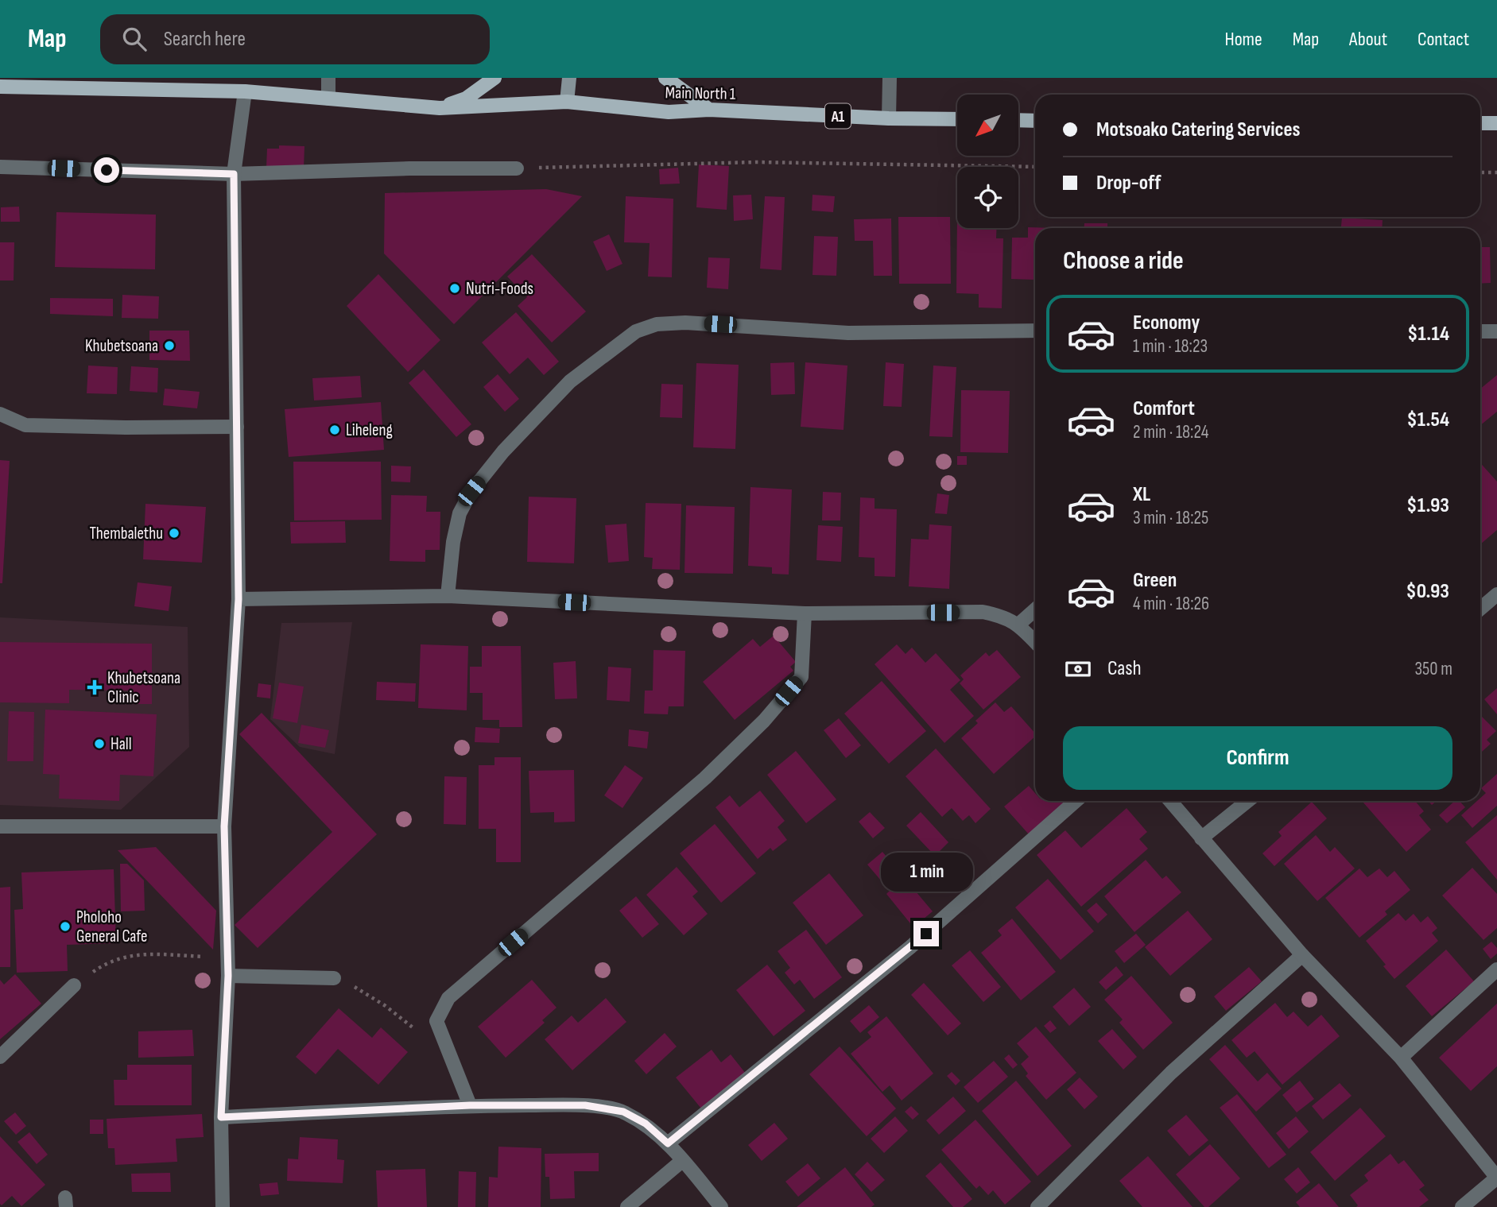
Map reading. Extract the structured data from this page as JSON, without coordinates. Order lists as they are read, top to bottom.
{
  "streets": {
    "main road": ["Main North 1", "A1"]
  },
  "places": {
    "other": [
      "Nutri-Foods",
      "Khubetsoana",
      "Liheleng",
      "Thembalethu",
      "Hall",
      "Pholoho General Cafe"
    ],
    "health": ["Khubetsoana Clinic"]
  },
  "north": "bottom left",
  "page": {
    "header": "Map",
    "search": "Search here",
    "nav": [
      "Home",
      "Map",
      "About",
      "Contact"
    ],
    "banner": ["Motsoako Catering Services", "Drop-off"],
    "heading": "Choose a ride",
    "list": [
      {
        "name": "Economy",
        "note": "1 min · 18:23",
        "value": "$1.14"
      },
      {
        "name": "Comfort",
        "note": "2 min · 18:24",
        "value": "$1.54"
      },
      {
        "name": "XL",
        "note": "3 min · 18:25",
        "value": "$1.93"
      },
      {
        "name": "Green",
        "note": "4 min · 18:26",
        "value": "$0.93"
      }
    ],
    "pay": ["Cash", "350 m"],
    "buttons": "Confirm",
    "bubble": "1 min"
  }
}
